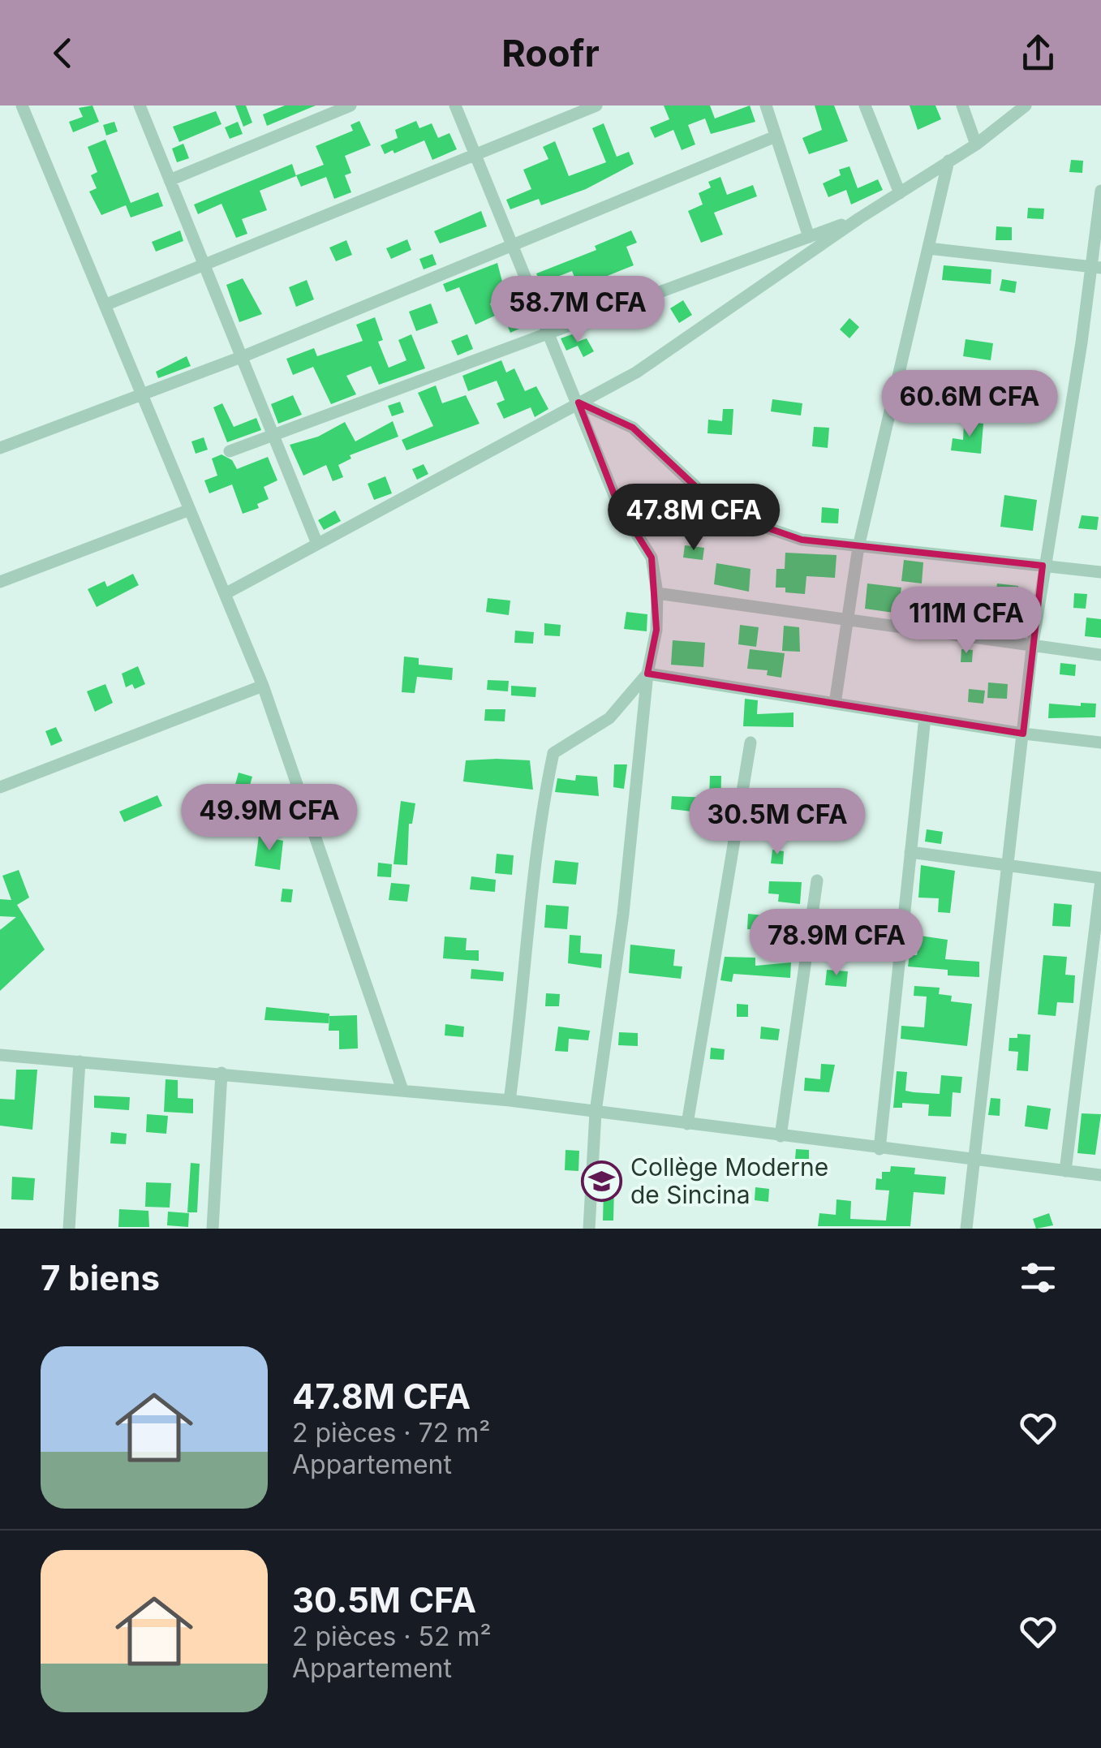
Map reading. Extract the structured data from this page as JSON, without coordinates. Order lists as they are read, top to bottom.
{
  "places": {
    "school or university": ["Collège Moderne de Sincina"]
  },
  "page": {
    "header": "Roofr",
    "price": [
      "58.7M CFA",
      "60.6M CFA",
      "47.8M CFA",
      "111M CFA",
      "49.9M CFA",
      "30.5M CFA",
      "78.9M CFA"
    ],
    "heading": "7 biens",
    "list": [
      {
        "name": "47.8M CFA",
        "note": "2 pièces · 72 m² · Appartement"
      },
      {
        "name": "30.5M CFA",
        "note": "2 pièces · 52 m² · Appartement"
      }
    ]
  }
}
